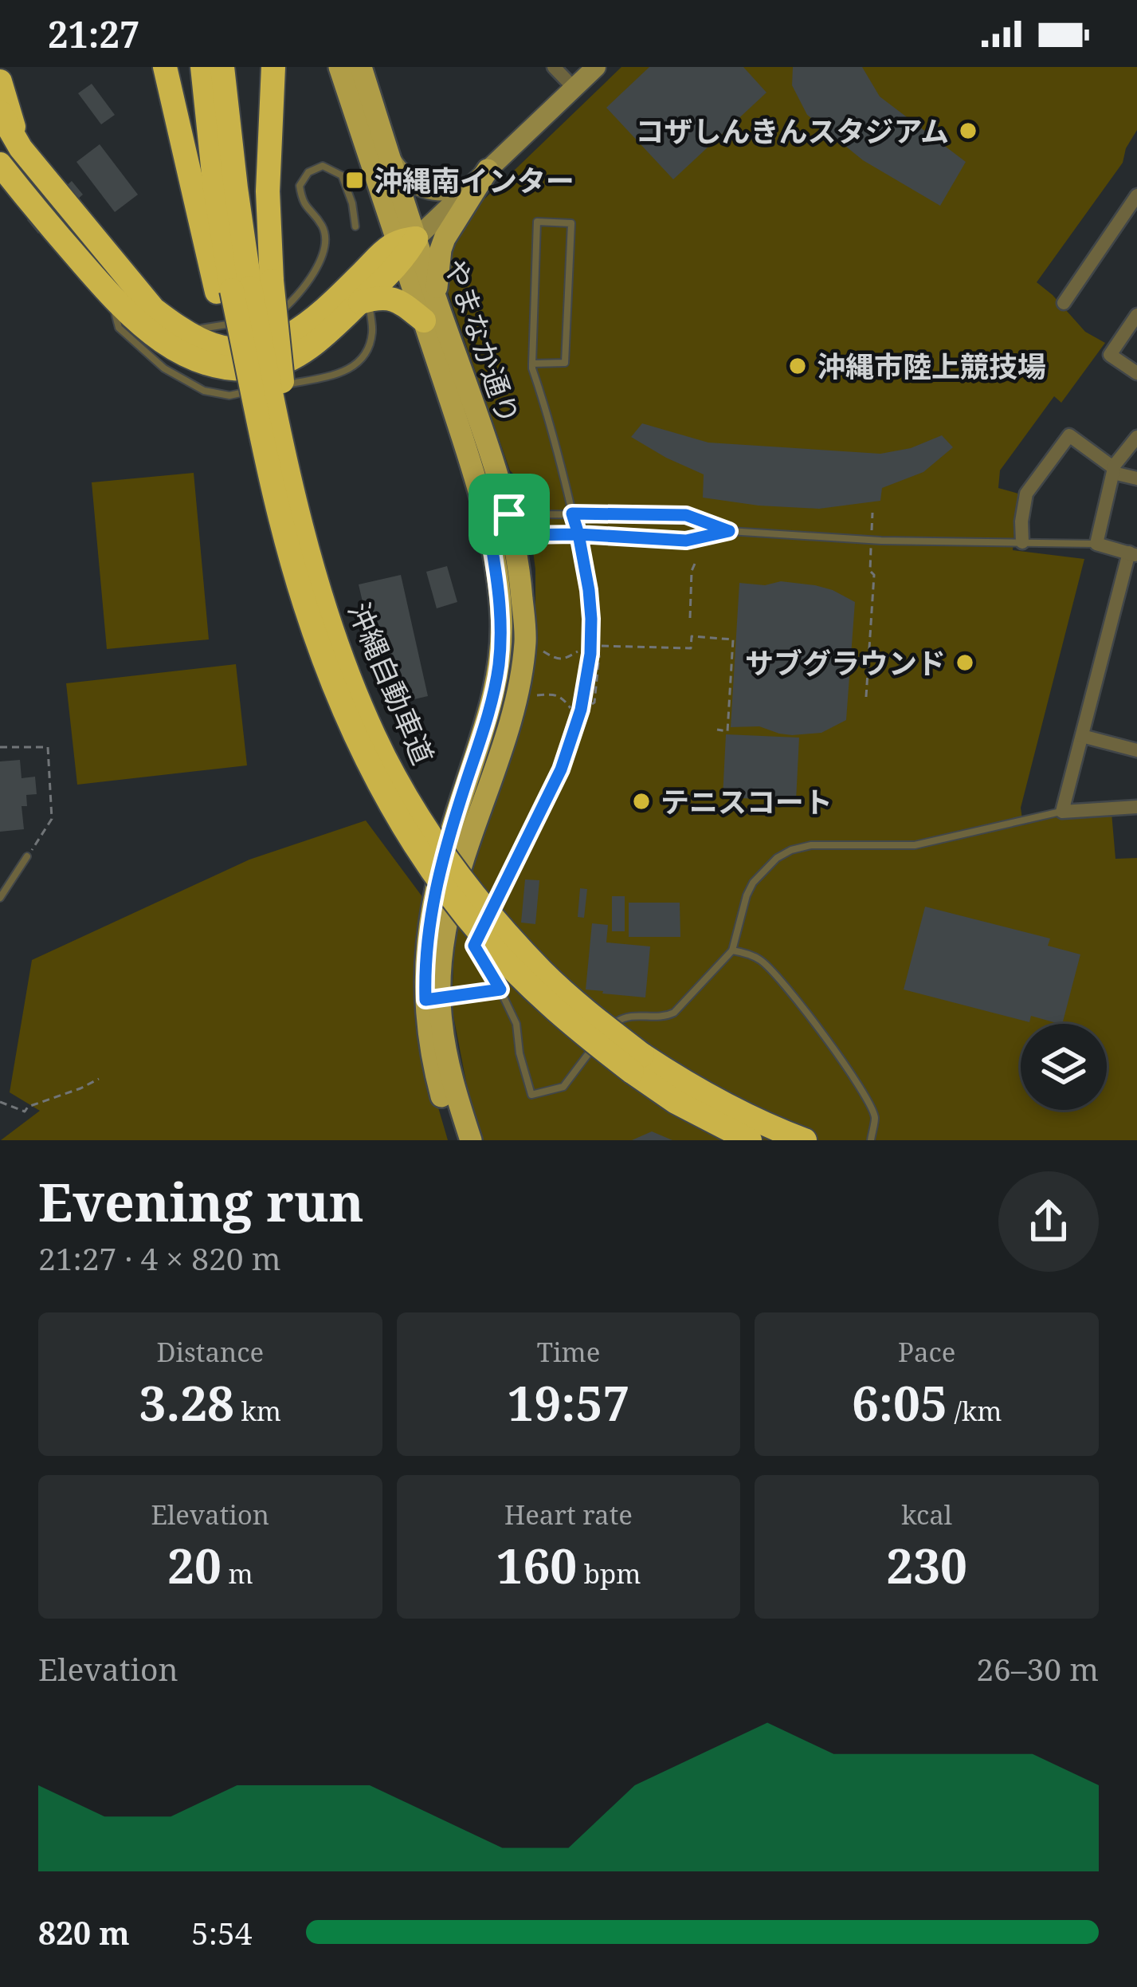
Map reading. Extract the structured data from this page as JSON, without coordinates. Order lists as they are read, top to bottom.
{
  "streets": {
    "highway": ["沖縄自動車道"],
    "main road": ["やまなか通り"]
  },
  "places": {
    "other": [
      "コザしんきんスタジアム",
      "沖縄市陸上競技場",
      "サブグラウンド",
      "テニスコート"
    ],
    "transit": ["沖縄南インター"]
  },
  "page": {
    "status": "21:27",
    "heading": ["Evening run", "21:27 · 4 × 820 m"],
    "stats": [
      ["Distance", "3.28 km"],
      ["Time", "19:57"],
      ["Pace", "6:05 /km"],
      ["Elevation", "20 m"],
      ["Heart rate", "160 bpm"],
      ["kcal", "230"]
    ],
    "chart": ["Elevation", "26–30 m"],
    "list": [
      {
        "name": "820 m",
        "note": "5:54"
      }
    ]
  }
}
